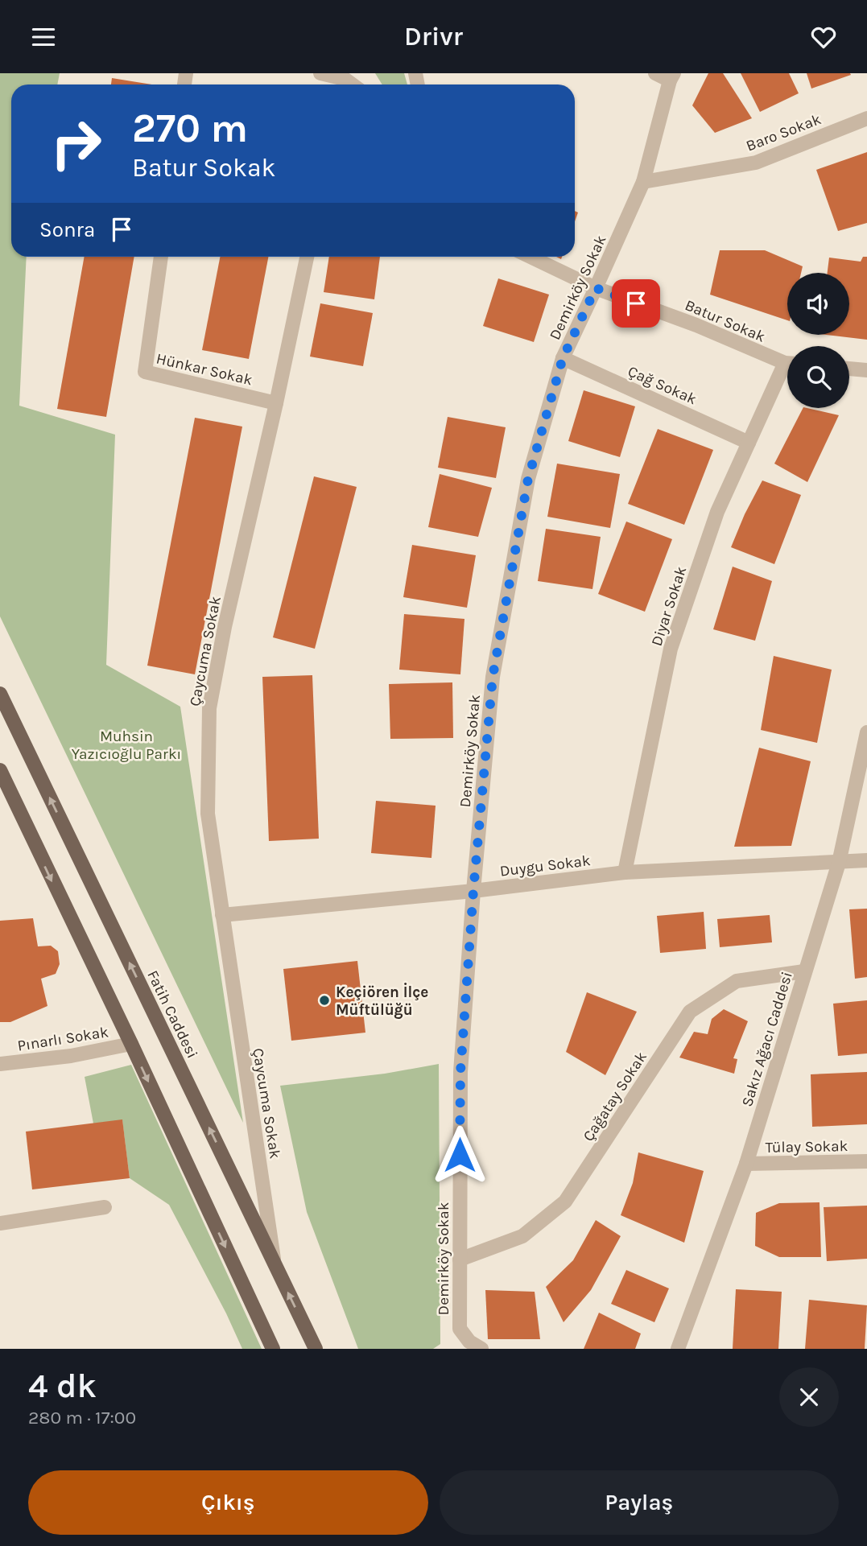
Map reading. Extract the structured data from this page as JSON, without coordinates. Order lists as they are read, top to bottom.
{
  "streets": {
    "main road": ["Fatih Caddesi"],
    "street": [
      "Baro Sokak",
      "Demirköy Sokak",
      "Batur Sokak",
      "Hünkar Sokak",
      "Çağ Sokak",
      "Diyar Sokak",
      "Çaycuma Sokak",
      "Duygu Sokak",
      "Pınarlı Sokak",
      "Sakız Ağacı Caddesi",
      "Çağatay Sokak",
      "Tülay Sokak"
    ]
  },
  "crossings": [
    ["Baro Sokak", "Demirköy Sokak"],
    ["Demirköy Sokak", "Batur Sokak"],
    ["Demirköy Sokak", "Çağ Sokak"],
    ["Demirköy Sokak", "Duygu Sokak"],
    ["Demirköy Sokak", "Çağatay Sokak"],
    ["Hünkar Sokak", "Çaycuma Sokak"],
    ["Çağ Sokak", "Diyar Sokak"],
    ["Diyar Sokak", "Duygu Sokak"],
    ["Çaycuma Sokak", "Duygu Sokak"],
    ["Çaycuma Sokak", "Fatih Caddesi"],
    ["Duygu Sokak", "Sakız Ağacı Caddesi"],
    ["Sakız Ağacı Caddesi", "Çağatay Sokak"],
    ["Sakız Ağacı Caddesi", "Tülay Sokak"]
  ],
  "parks": ["Muhsin Yazıcıoğlu Parkı"],
  "places": ["Keçiören İlçe Müftülüğü"],
  "page": {
    "header": "Drivr",
    "turn": ["270 m", "Batur Sokak"],
    "then": "Sonra",
    "heading": ["4 dk", "280 m · 17:00"],
    "buttons": ["Çıkış", "Paylaş"]
  }
}
